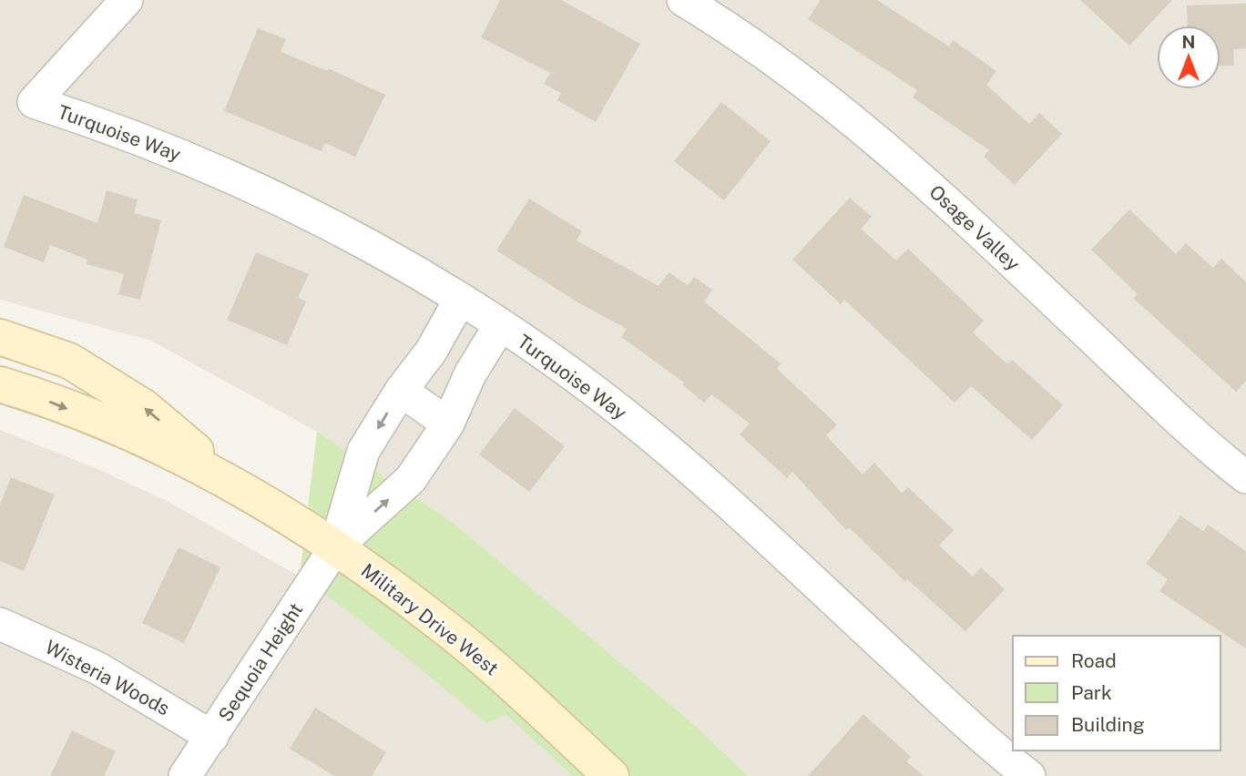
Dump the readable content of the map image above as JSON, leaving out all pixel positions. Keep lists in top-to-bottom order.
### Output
{
  "streets": {
    "main road": ["Military Drive West"],
    "street": [
      "Turquoise Way",
      "Osage Valley",
      "Sequoia Height",
      "Wisteria Woods"
    ]
  },
  "crossings": [
    ["Turquoise Way", "Sequoia Height"],
    ["Military Drive West", "Sequoia Height"],
    ["Sequoia Height", "Wisteria Woods"]
  ],
  "legend": ["Road", "Park", "Building"],
  "north": "top"
}
